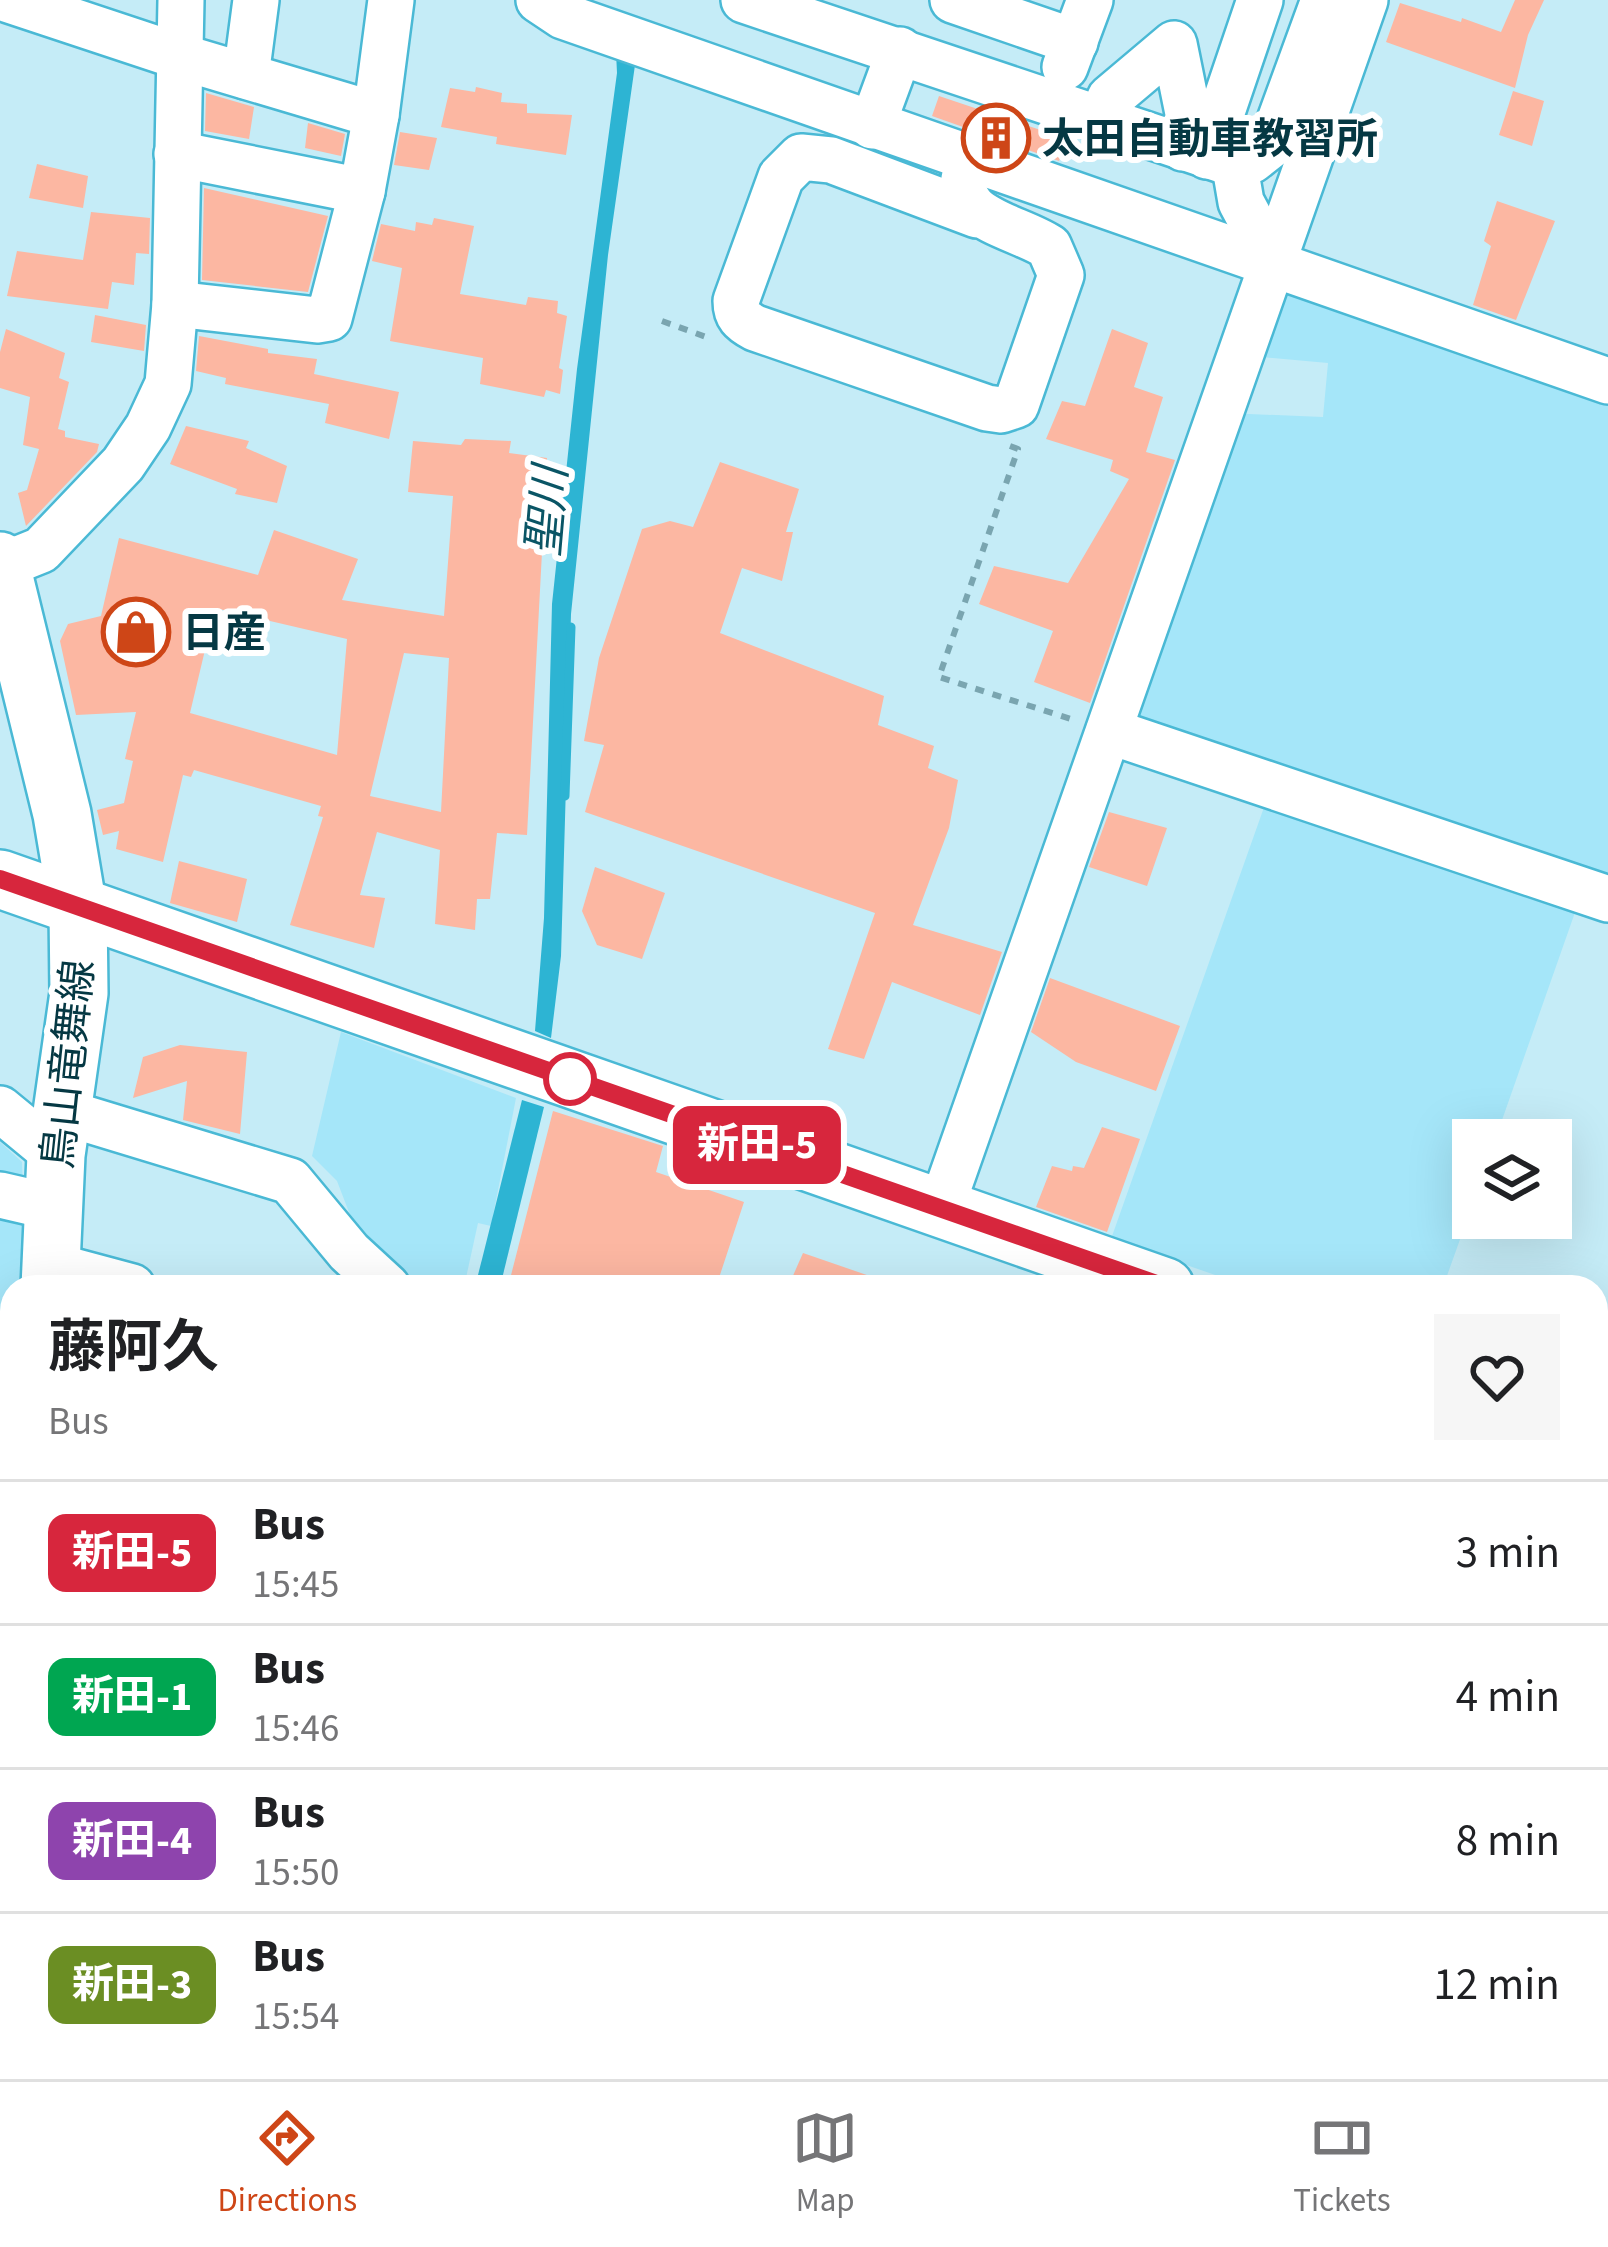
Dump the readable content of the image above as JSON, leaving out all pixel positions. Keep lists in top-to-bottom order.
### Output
{
  "streets": {
    "main road": ["鳥山竜舞線"]
  },
  "water": ["聖川"],
  "places": {
    "building": ["太田自動車教習所"],
    "shop": ["日産"]
  },
  "lines": ["bus line 新田-5"],
  "page": {
    "on_map": "新田-5",
    "heading": ["藤阿久", "Bus"],
    "list": [
      {
        "mark": "新田-5",
        "name": "Bus",
        "note": "15:45",
        "value": "3 min"
      },
      {
        "mark": "新田-1",
        "name": "Bus",
        "note": "15:46",
        "value": "4 min"
      },
      {
        "mark": "新田-4",
        "name": "Bus",
        "note": "15:50",
        "value": "8 min"
      },
      {
        "mark": "新田-3",
        "name": "Bus",
        "note": "15:54",
        "value": "12 min"
      }
    ],
    "tabs": ["Directions", "Map", "Tickets"]
  }
}
